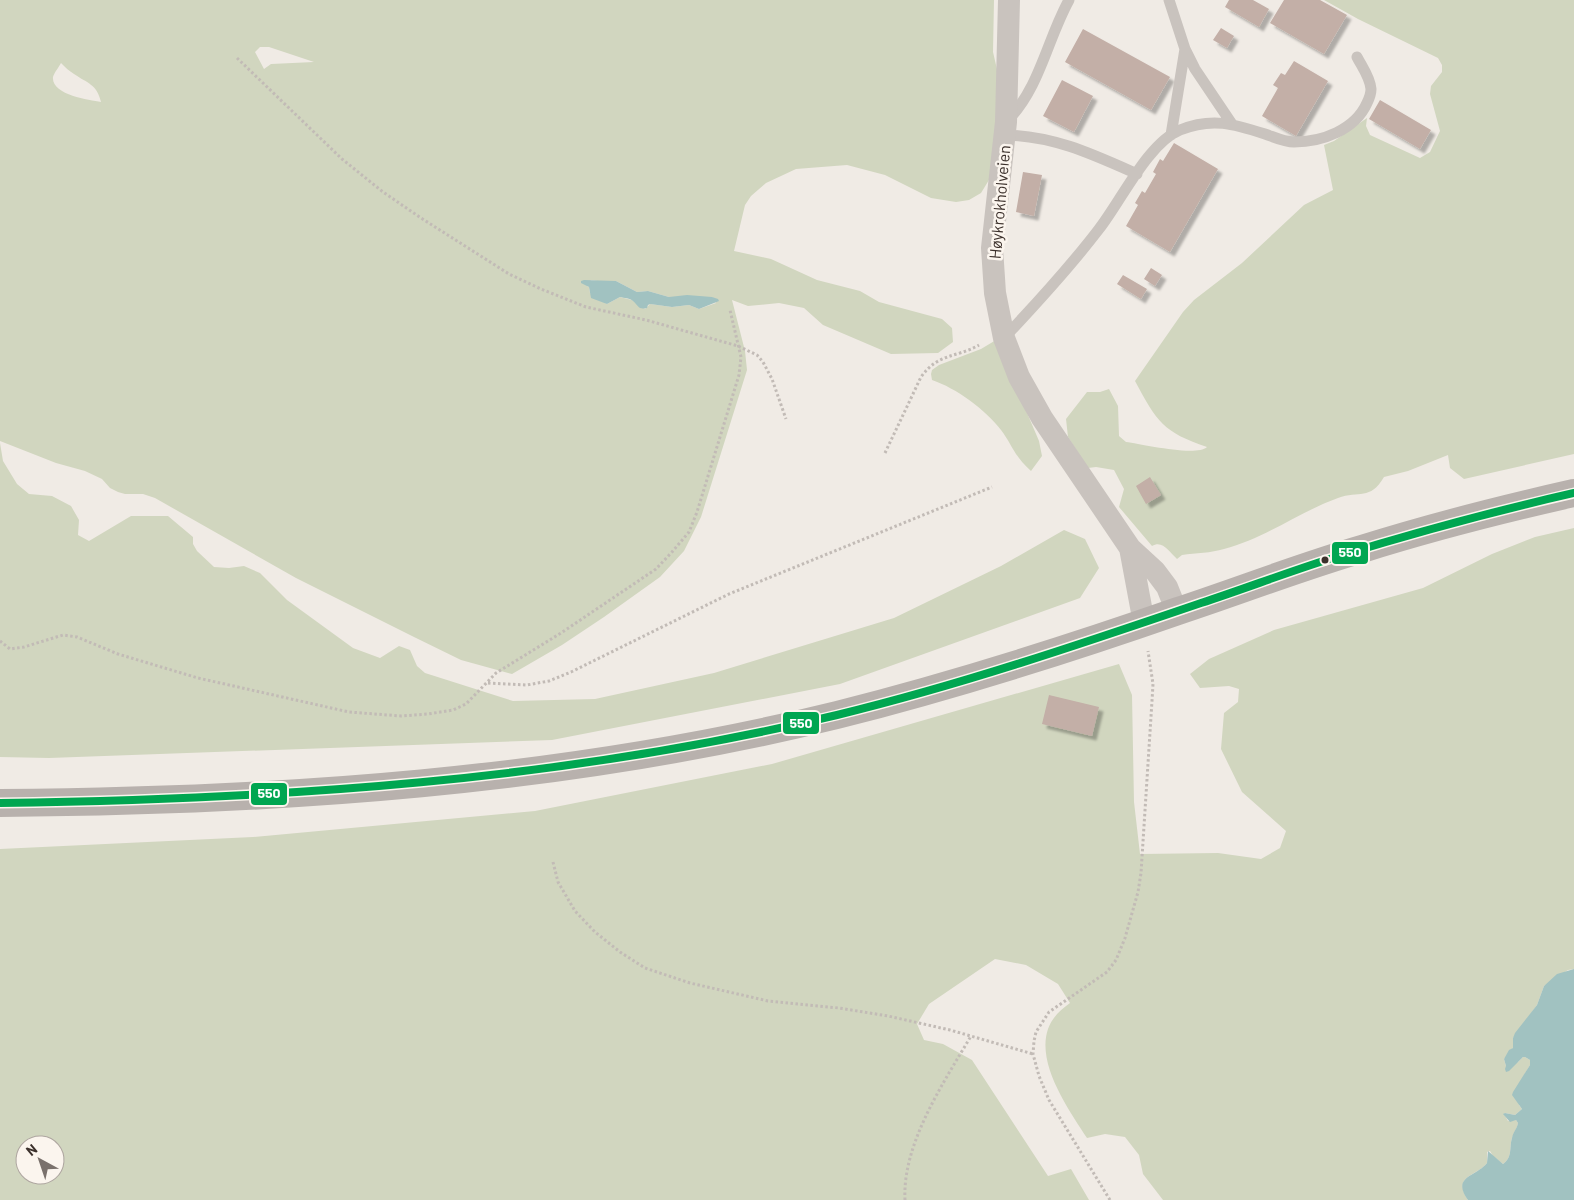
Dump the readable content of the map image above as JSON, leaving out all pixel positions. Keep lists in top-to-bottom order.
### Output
{
  "streets": {
    "street": ["Høykrokholveien"]
  },
  "lines": ["transit line 550"],
  "north": "top left"
}
